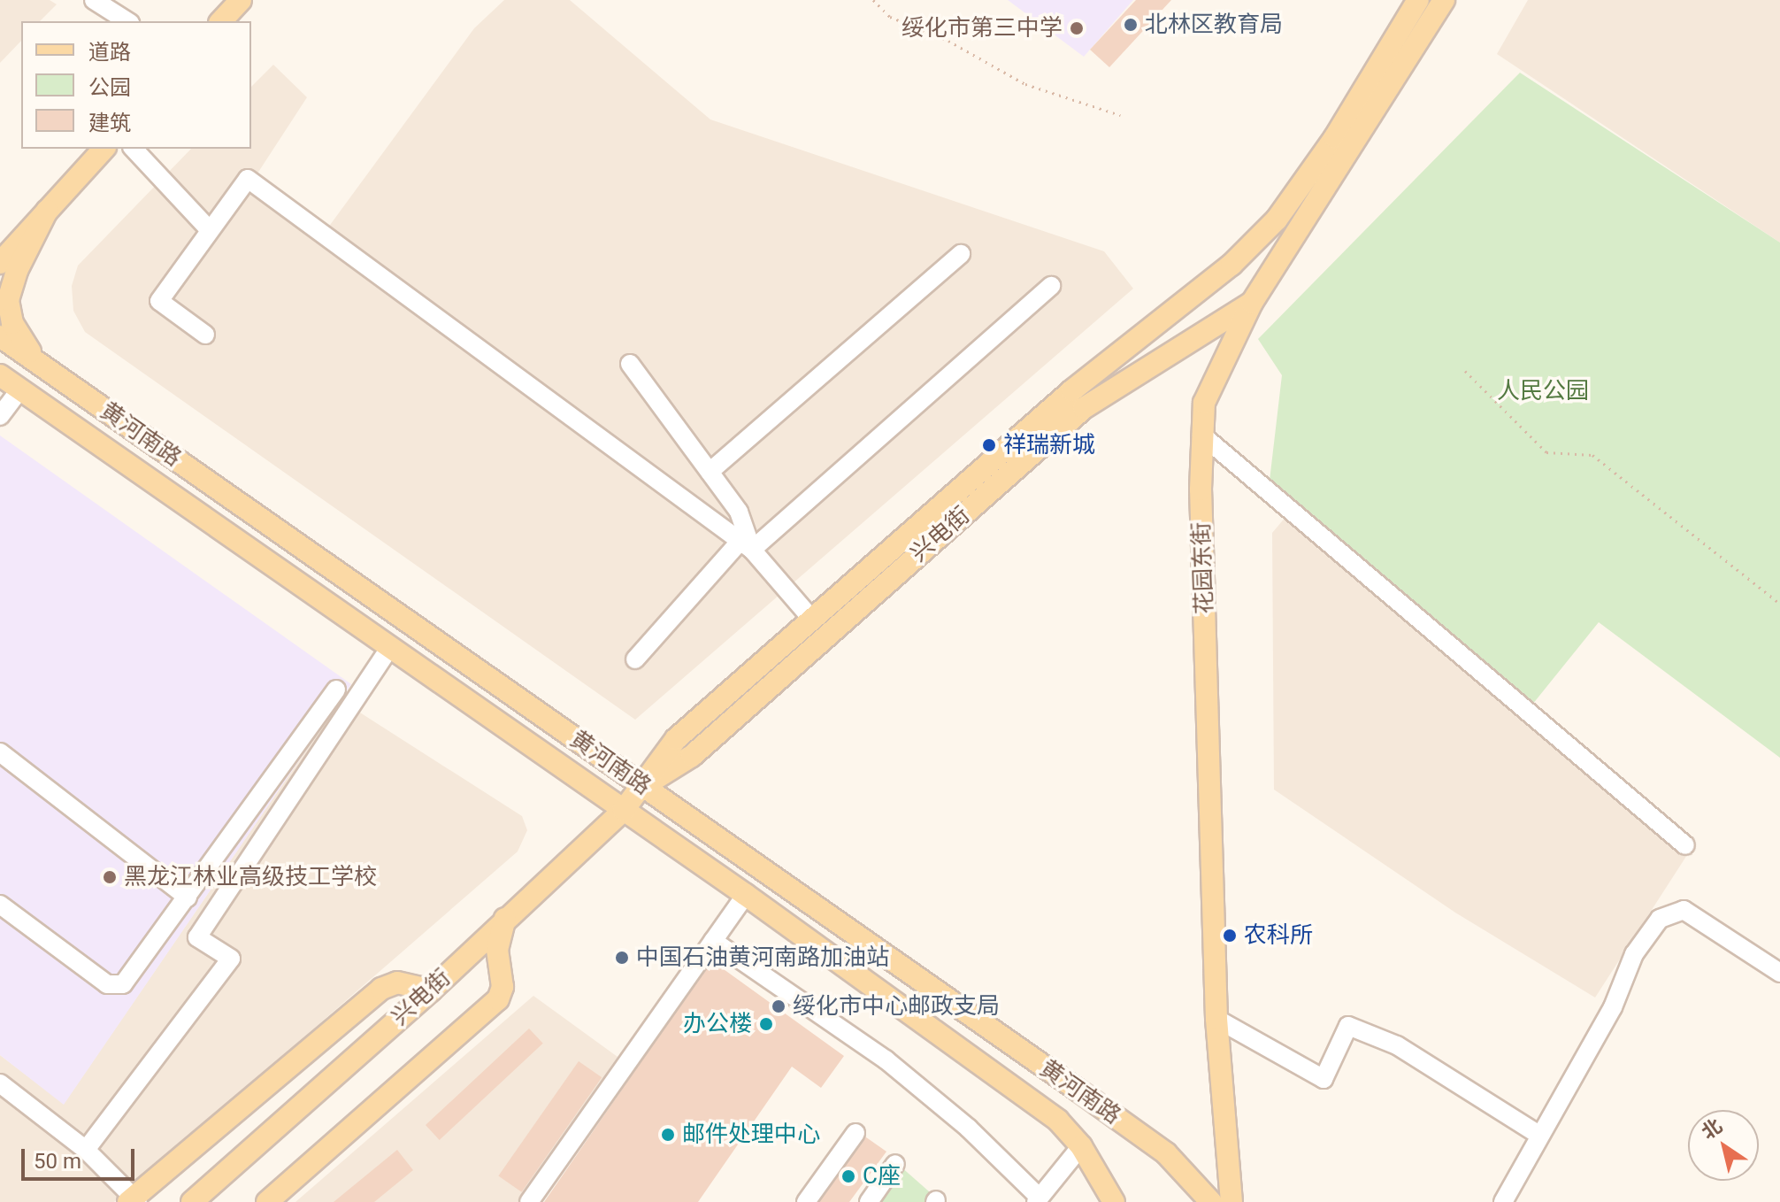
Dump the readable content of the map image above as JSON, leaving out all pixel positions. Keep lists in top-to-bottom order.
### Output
{
  "streets": {
    "main road": ["黄河南路", "兴电街", "花园东街"]
  },
  "crossings": [
    ["黄河南路", "兴电街"],
    ["兴电街", "花园东街"]
  ],
  "parks": ["人民公园"],
  "places": [
    "北林区教育局",
    "绥化市第三中学",
    "祥瑞新城",
    "黑龙江林业高级技工学校",
    "农科所",
    "中国石油黄河南路加油站",
    "绥化市中心邮政支局",
    "办公楼",
    "邮件处理中心",
    "C座"
  ],
  "legend": ["道路", "公园", "建筑"],
  "scale_bar": "50 m",
  "north": "top left"
}
